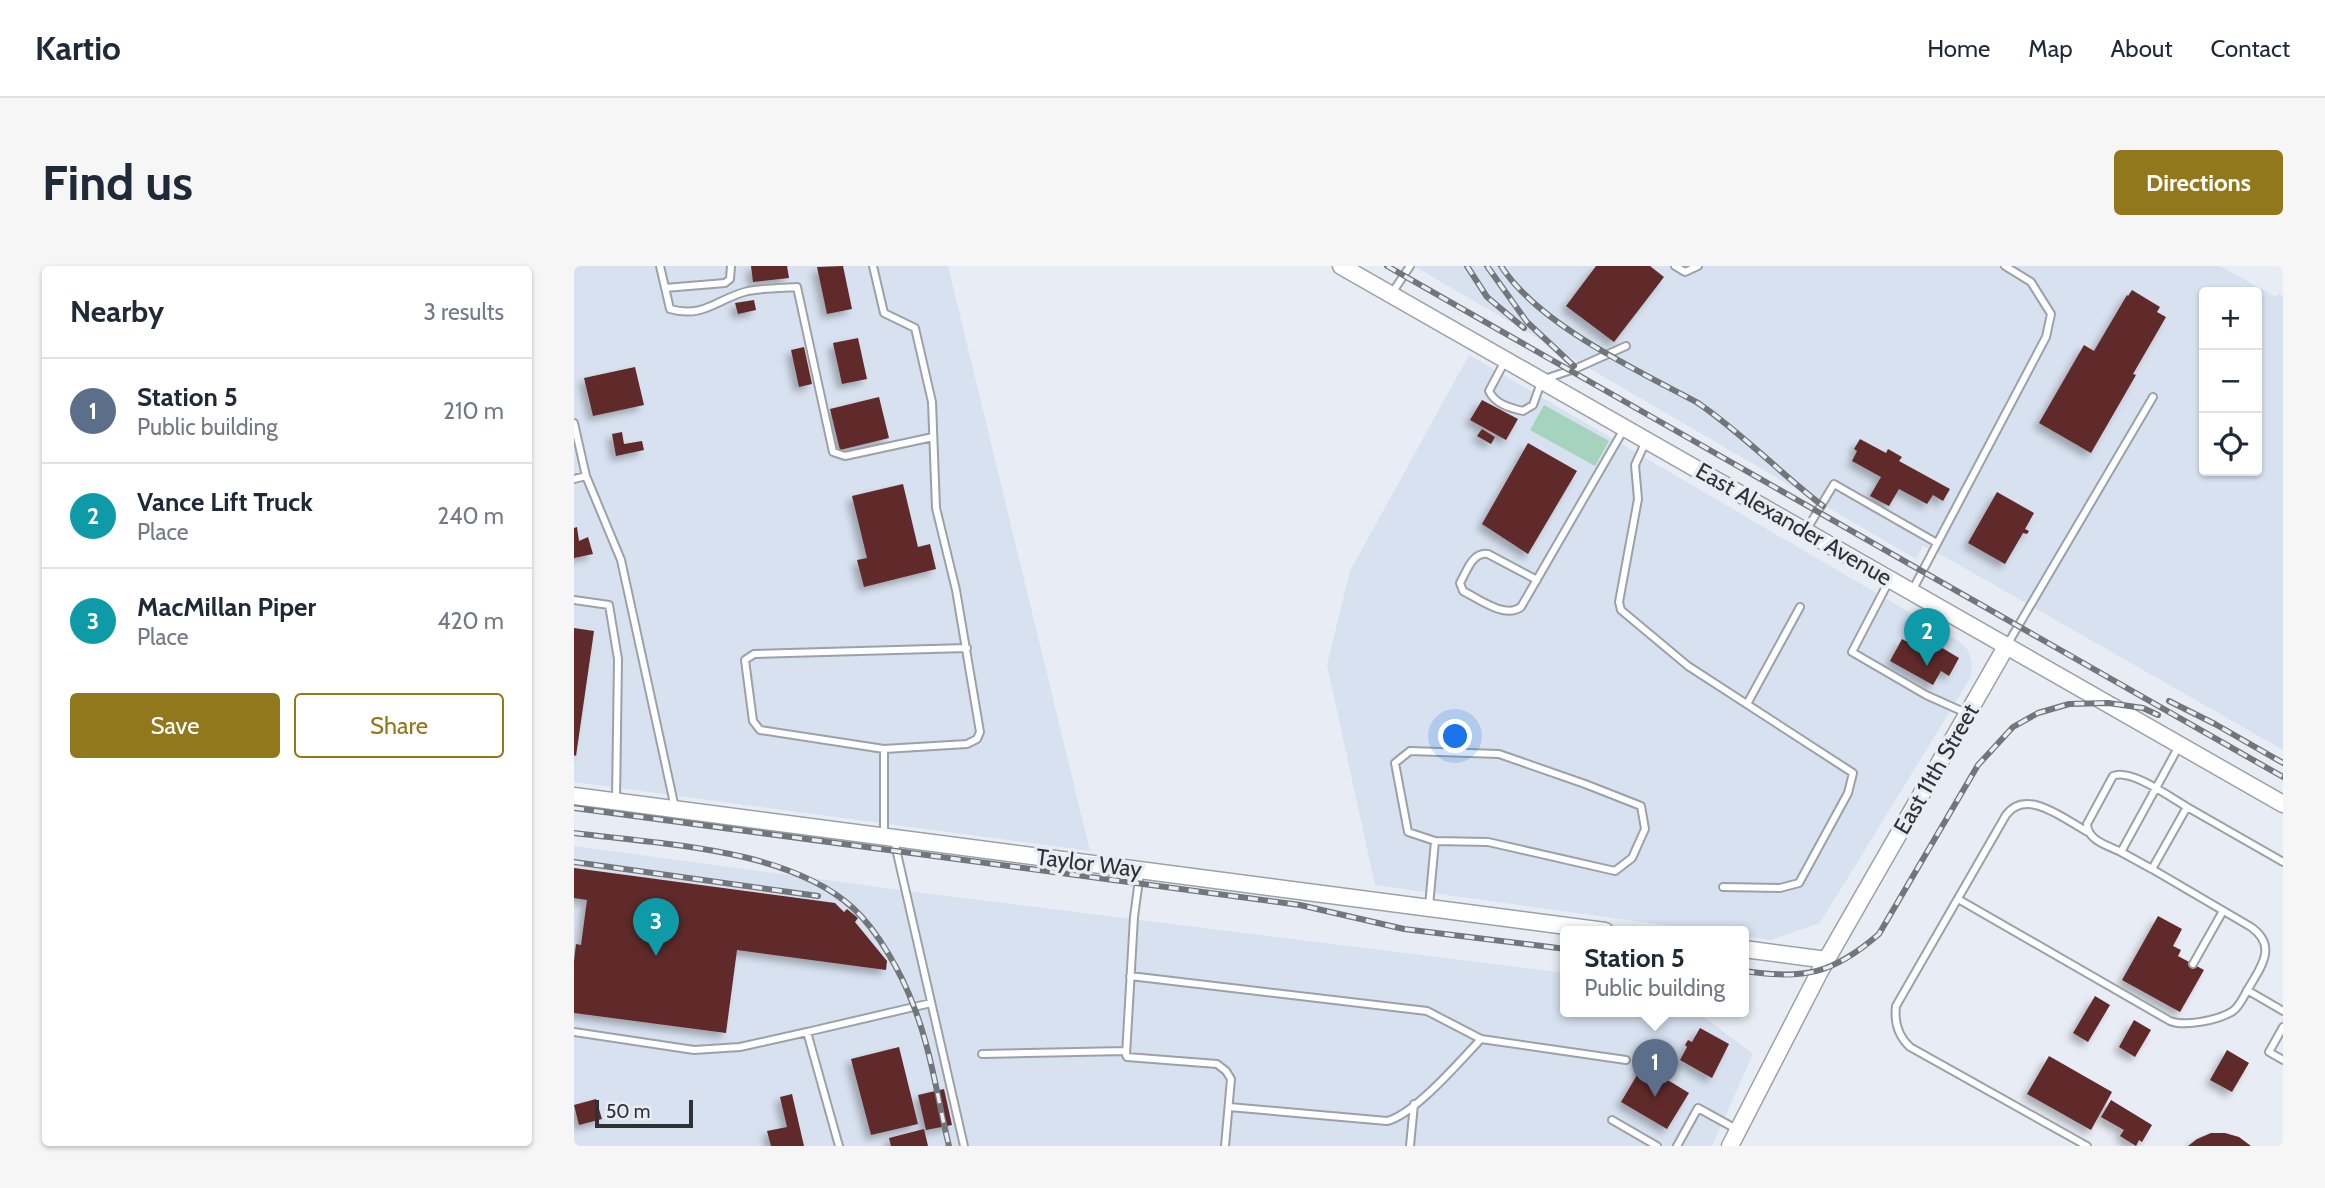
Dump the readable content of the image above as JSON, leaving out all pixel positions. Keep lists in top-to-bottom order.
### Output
{
  "streets": {
    "street": ["East Alexander Avenue", "East 11th Street", "Taylor Way"]
  },
  "crossings": [
    ["East Alexander Avenue", "East 11th Street"]
  ],
  "scale_bar": "50 m",
  "page": {
    "header": "Kartio",
    "nav": [
      "Home",
      "Map",
      "About",
      "Contact"
    ],
    "buttons": [
      "Directions",
      ["Save", "Share"]
    ],
    "title": "Find us",
    "heading": ["Nearby", "3 results"],
    "map_buttons": ["+", "−"],
    "list": [
      {
        "mark": "1",
        "name": "Station 5",
        "note": "Public building",
        "value": "210 m"
      },
      {
        "mark": "2",
        "name": "Vance Lift Truck",
        "note": "Place",
        "value": "240 m"
      },
      {
        "mark": "3",
        "name": "MacMillan Piper",
        "note": "Place",
        "value": "420 m"
      }
    ],
    "pins": ["2", "3", "1"],
    "popup": ["Station 5", "Public building"],
    "scale": "50 m"
  }
}
